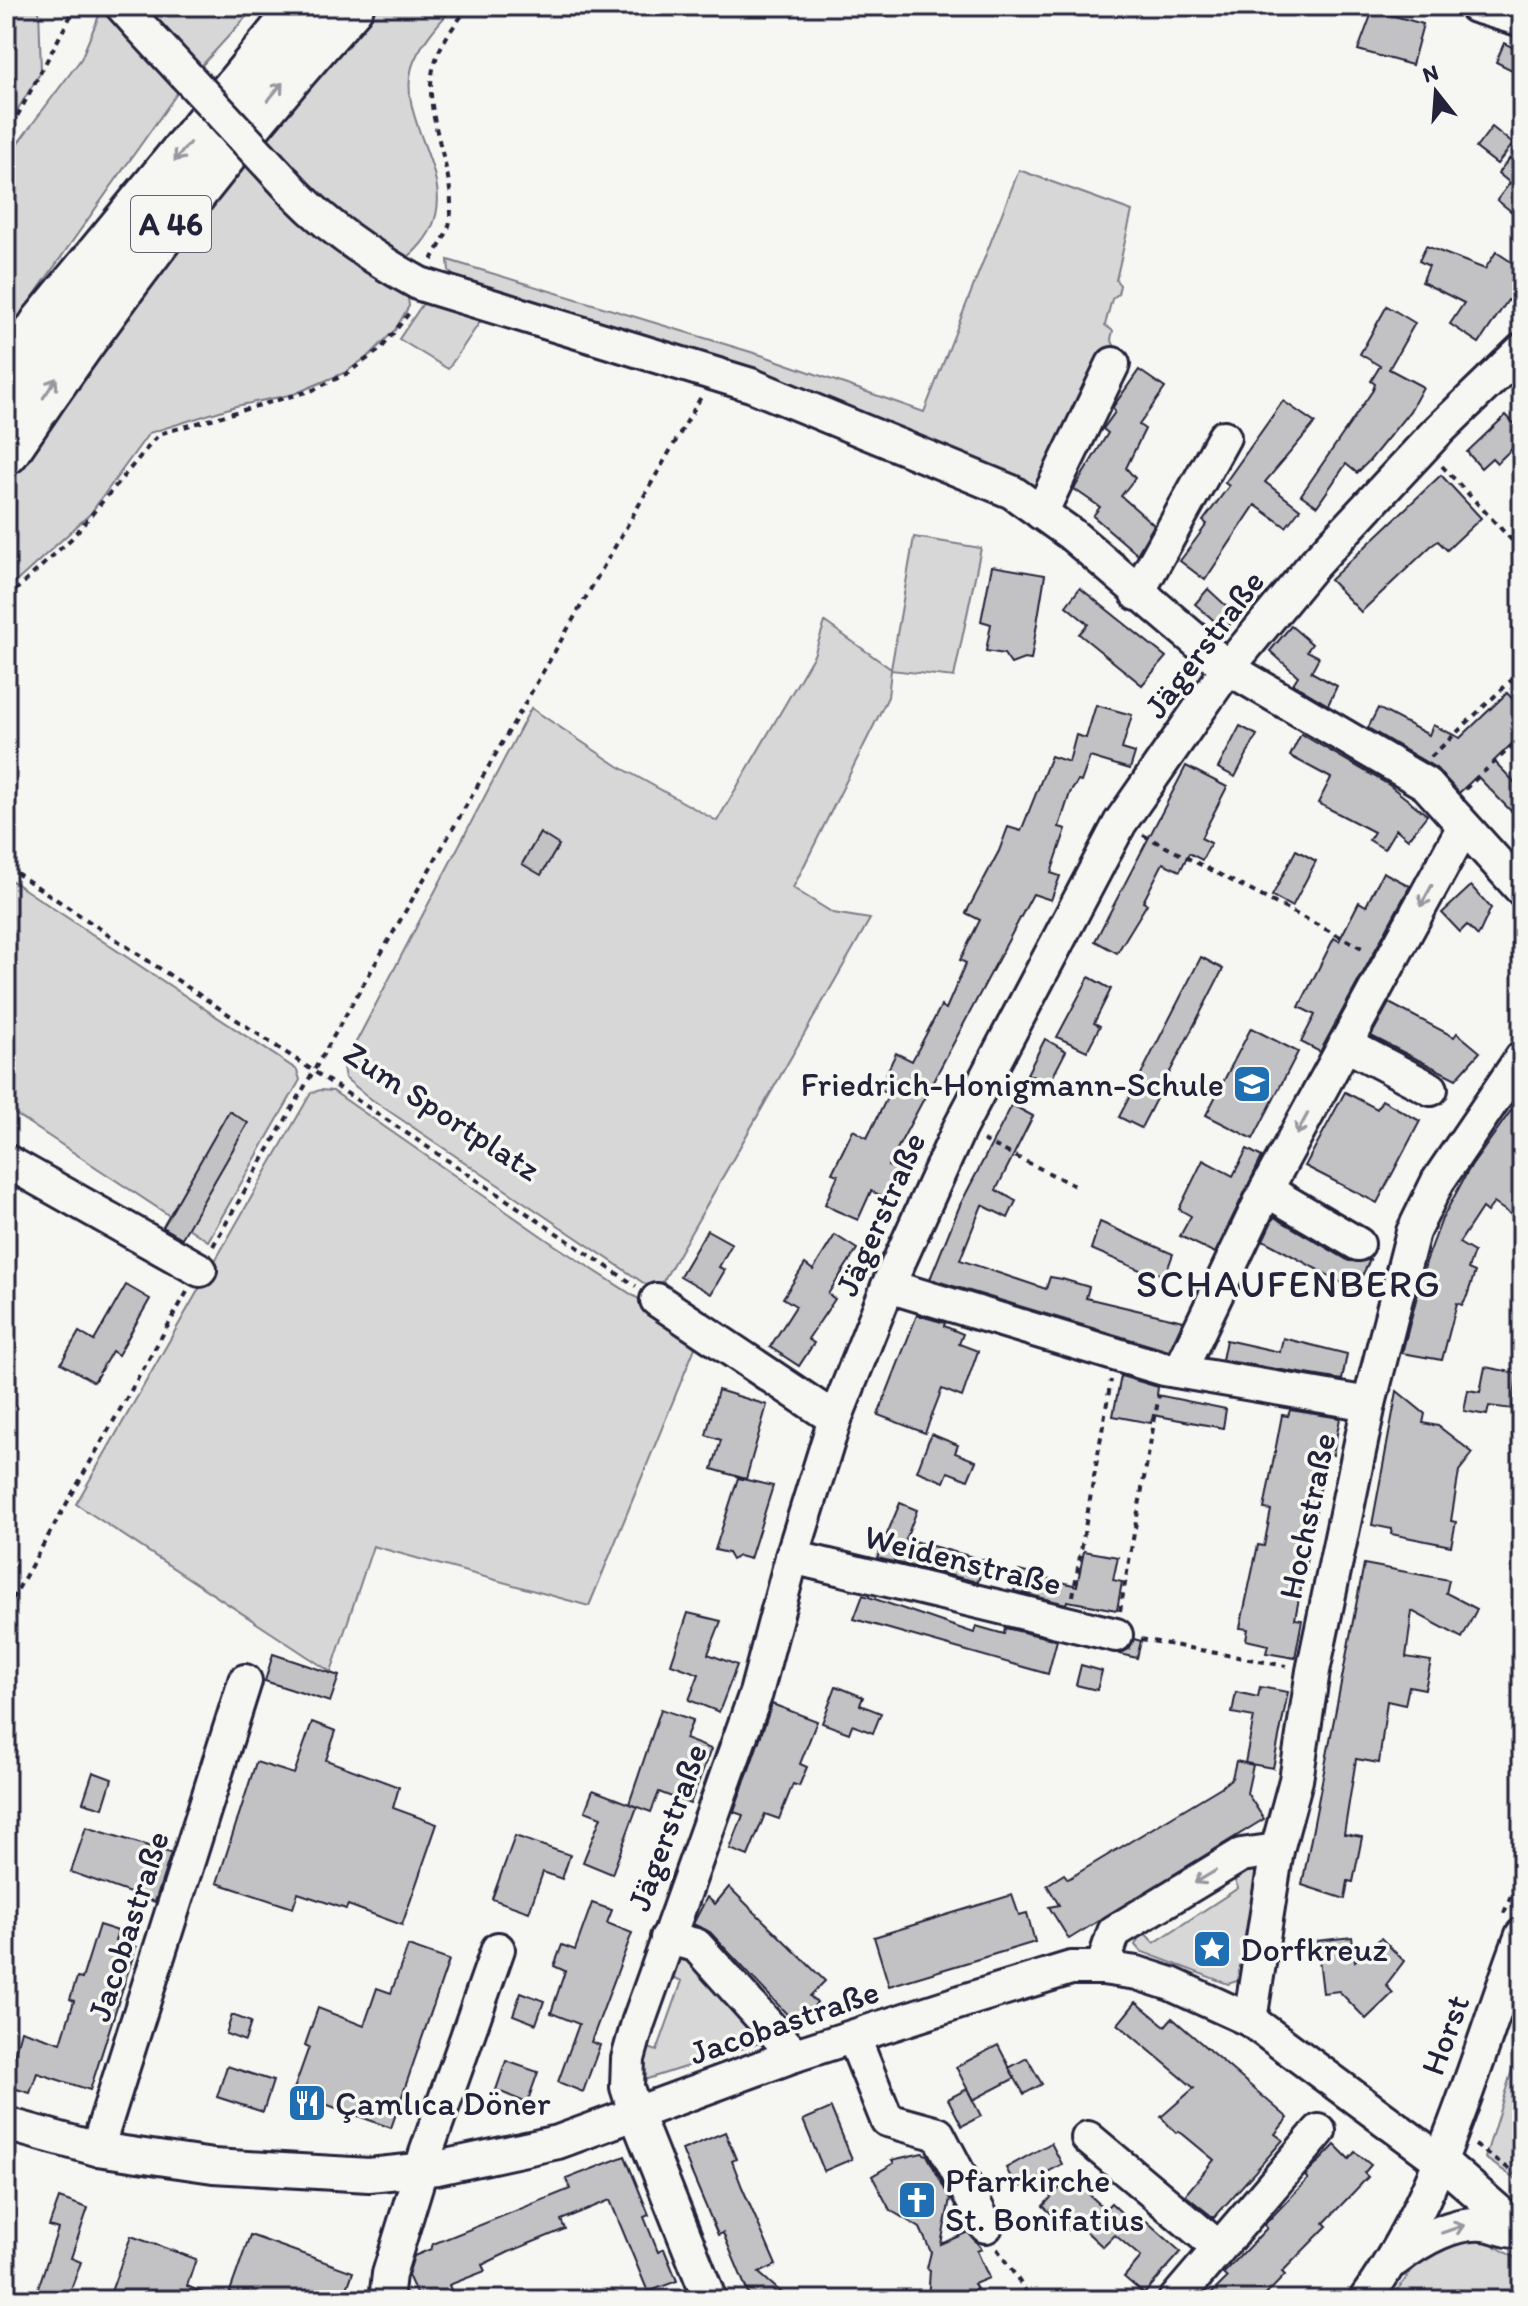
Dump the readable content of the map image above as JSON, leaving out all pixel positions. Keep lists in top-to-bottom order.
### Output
{
  "streets": {
    "highway": ["A 46"],
    "street": [
      "Jägerstraße",
      "Hochstraße",
      "Weidenstraße",
      "Jacobastraße",
      "Horst"
    ],
    "path": ["Zum Sportplatz"]
  },
  "crossings": [
    ["Jägerstraße", "Weidenstraße"],
    ["Jägerstraße", "Jacobastraße"],
    ["Hochstraße", "Jacobastraße"],
    ["Jacobastraße", "Horst"]
  ],
  "districts": ["SCHAUFENBERG"],
  "places": {
    "school or university": ["Friedrich-Honigmann-Schule"],
    "place": ["Dorfkreuz"],
    "restaurant": ["Çamlıca Döner"],
    "church": ["Pfarrkirche St. Bonifatius"]
  },
  "north": "top"
}
